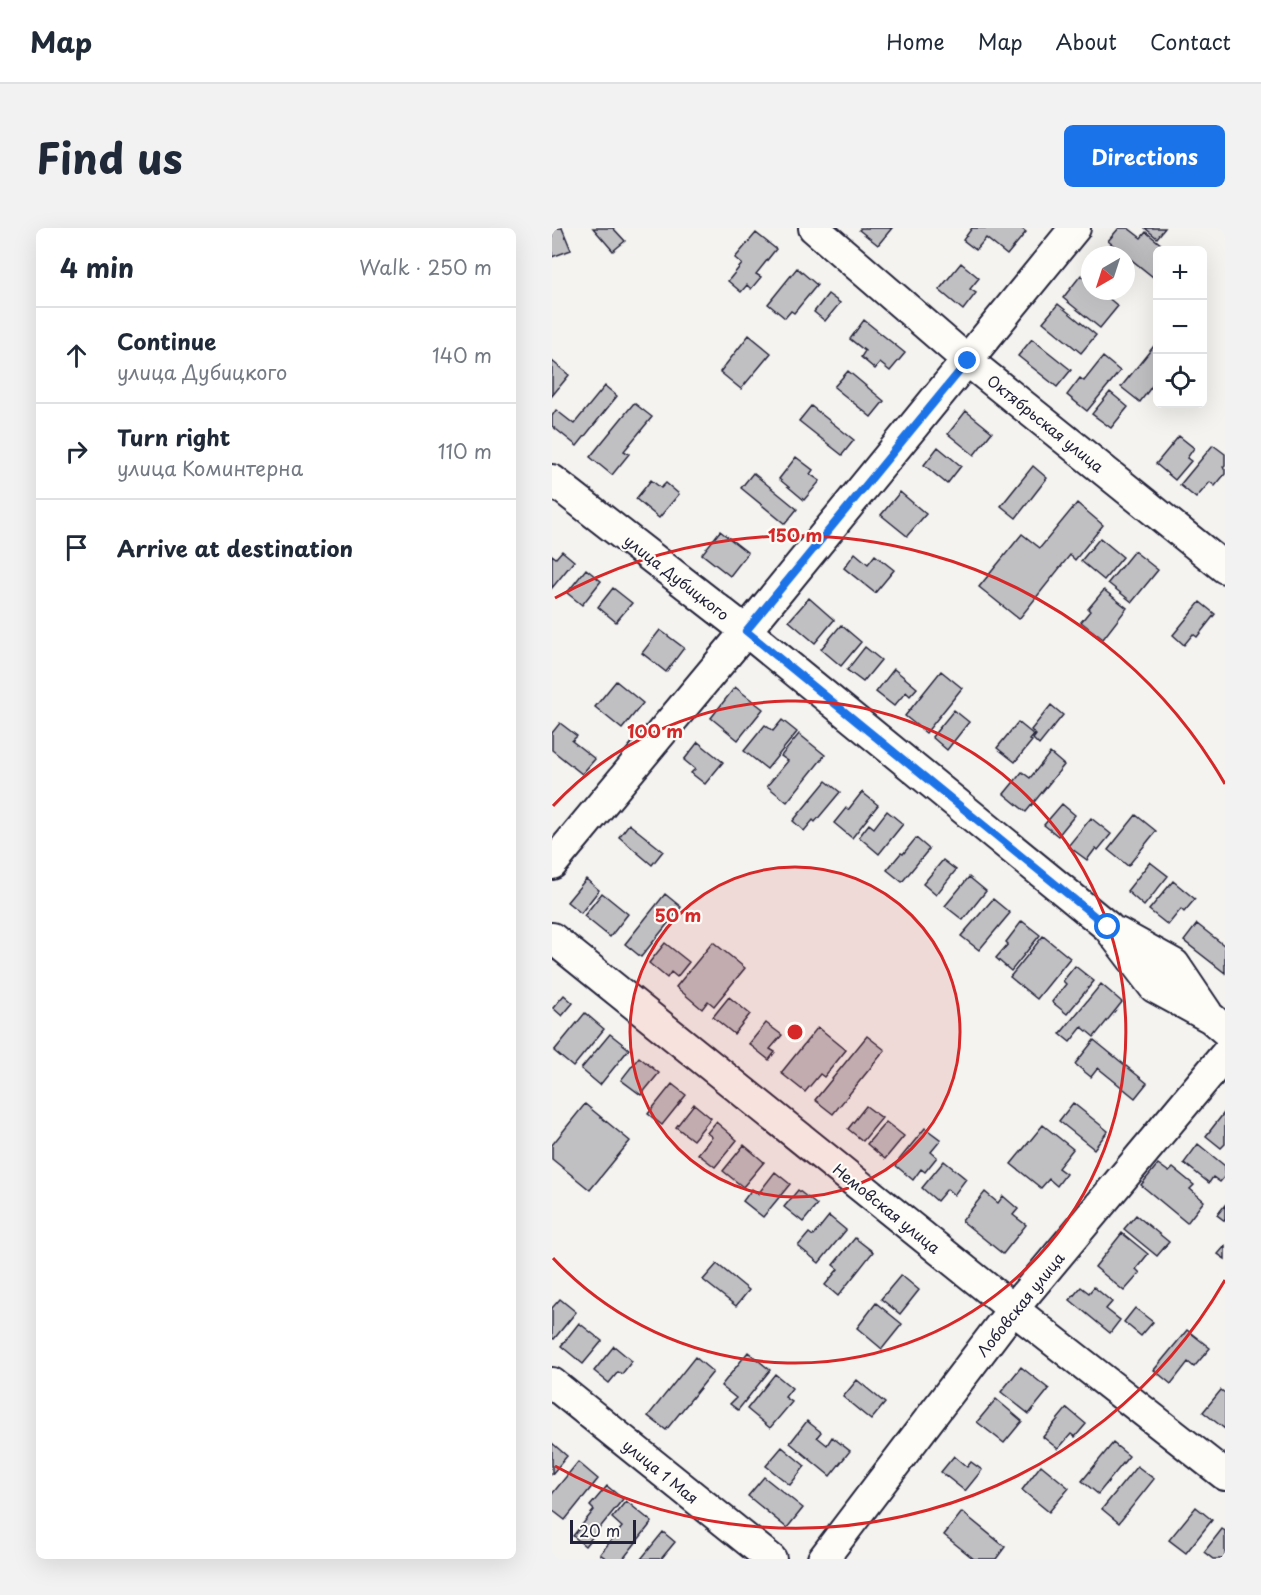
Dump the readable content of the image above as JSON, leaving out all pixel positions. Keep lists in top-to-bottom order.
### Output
{
  "streets": {
    "street": [
      "Октябрьская улица",
      "улица Дубицкого",
      "Немовская улица",
      "Лобовская улица",
      "улица 1 Мая"
    ]
  },
  "crossings": [
    ["Немовская улица", "Лобовская улица"]
  ],
  "scale_bar": "20 m",
  "north": "bottom left",
  "page": {
    "header": "Map",
    "nav": [
      "Home",
      "Map",
      "About",
      "Contact"
    ],
    "title": "Find us",
    "buttons": "Directions",
    "heading": ["4 min", "Walk · 250 m"],
    "map_buttons": ["+", "−"],
    "list": [
      ["Continue", "улица Дубицкого", "140 m"],
      ["Turn right", "улица Коминтерна", "110 m"],
      "Arrive at destination"
    ],
    "scale": "20 m"
  },
  "rings": ["150 m", "100 m", "50 m"]
}
